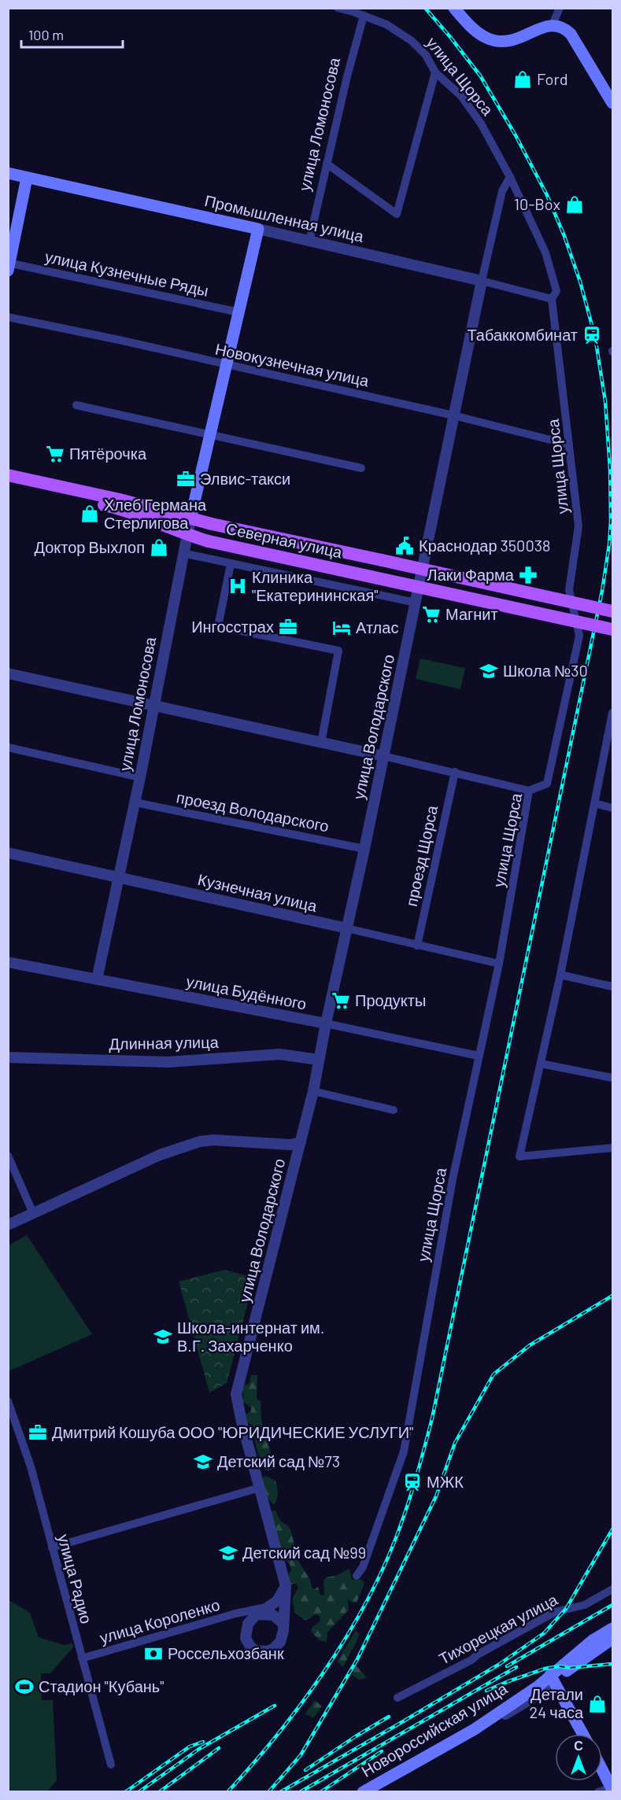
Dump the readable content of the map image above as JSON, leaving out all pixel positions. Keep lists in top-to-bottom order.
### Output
{
  "streets": {
    "main road": [
      "улица Ломоносова",
      "Промышленная улица",
      "Северная улица",
      "Новороссийская улица"
    ],
    "street": [
      "улица Щорса",
      "улица Кузнечные Ряды",
      "Новокузнечная улица",
      "улица Володарского",
      "проезд Володарского",
      "проезд Щорса",
      "Кузнечная улица",
      "улица Будённого",
      "Длинная улица",
      "улица Радио",
      "улица Короленко",
      "Тихорецкая улица"
    ]
  },
  "crossings": [
    ["улица Щорса", "улица Ломоносова"],
    ["улица Щорса", "Промышленная улица"],
    ["улица Щорса", "Новокузнечная улица"],
    ["улица Щорса", "улица Володарского"],
    ["улица Щорса", "Кузнечная улица"],
    ["улица Щорса", "улица Будённого"],
    ["улица Ломоносова", "Промышленная улица"],
    ["улица Ломоносова", "улица Кузнечные Ряды"],
    ["улица Ломоносова", "Новокузнечная улица"],
    ["улица Ломоносова", "Северная улица"],
    ["улица Ломоносова", "проезд Володарского"],
    ["улица Ломоносова", "Кузнечная улица"],
    ["улица Ломоносова", "улица Будённого"],
    ["Промышленная улица", "улица Володарского"],
    ["Новокузнечная улица", "улица Володарского"],
    ["улица Володарского", "проезд Володарского"],
    ["улица Володарского", "Кузнечная улица"],
    ["улица Володарского", "улица Будённого"],
    ["улица Володарского", "Длинная улица"],
    ["проезд Щорса", "Кузнечная улица"],
    ["улица Радио", "улица Короленко"]
  ],
  "places": {
    "shop": [
      "Ford",
      "10-Box",
      "Хлеб Германа Стерлигова",
      "Доктор Выхлоп",
      "Детали 24 часа"
    ],
    "station": ["Табаккомбинат", "МЖК"],
    "supermarket": ["Пятёрочка", "Магнит", "Продукты"],
    "office": ["Элвис-такси", "Ингосстрах", "Дмитрий Кошуба ООО \"ЮРИДИЧЕСКИЕ УСЛУГИ\""],
    "public building": ["Краснодар 350038"],
    "pharmacy": ["Лаки Фарма"],
    "hospital": ["Клиника \"Екатерининская\""],
    "hotel": ["Атлас"],
    "school or university": [
      "Школа №30",
      "Школа-интернат им. В.Г. Захарченко",
      "Детский сад №73",
      "Детский сад №99"
    ],
    "bank": ["Россельхозбанк"],
    "sports": ["Стадион \"Кубань\""]
  },
  "scale_bar": "100 m",
  "north": "top"
}
